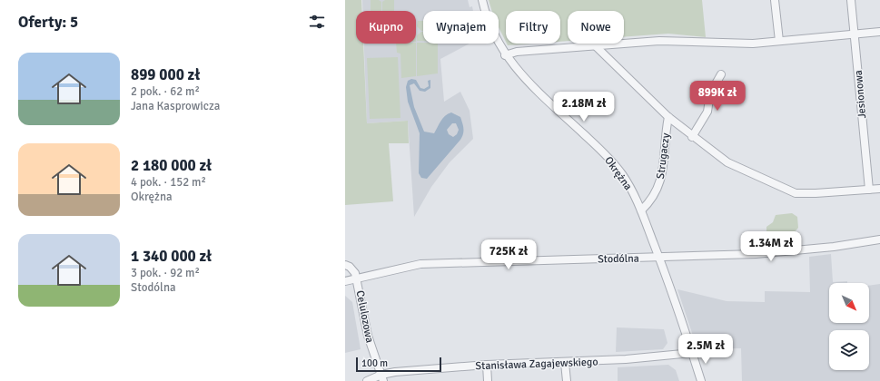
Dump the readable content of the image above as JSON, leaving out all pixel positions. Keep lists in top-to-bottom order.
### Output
{
  "streets": {
    "street": [
      "Jesionowa",
      "Strugaczy",
      "Okrężna",
      "Stodólna",
      "Celulozowa",
      "Stanisława Zagajewskiego"
    ]
  },
  "crossings": [
    ["Strugaczy", "Okrężna"],
    ["Okrężna", "Stodólna"],
    ["Okrężna", "Stanisława Zagajewskiego"],
    ["Stodólna", "Celulozowa"],
    ["Celulozowa", "Stanisława Zagajewskiego"]
  ],
  "scale_bar": "100 m",
  "north": "bottom right",
  "page": {
    "heading": "Oferty: 5",
    "chip": [
      "Kupno",
      "Wynajem",
      "Filtry",
      "Nowe"
    ],
    "list": [
      {
        "name": "899 000 zł",
        "note": "2 pok. · 62 m² · Jana Kasprowicza"
      },
      {
        "name": "2 180 000 zł",
        "note": "4 pok. · 152 m² · Okrężna"
      },
      {
        "name": "1 340 000 zł",
        "note": "3 pok. · 92 m² · Stodólna"
      }
    ],
    "price": [
      "899K zł",
      "2.18M zł",
      "1.34M zł",
      "725K zł",
      "2.5M zł"
    ],
    "scale": "100 m"
  }
}
